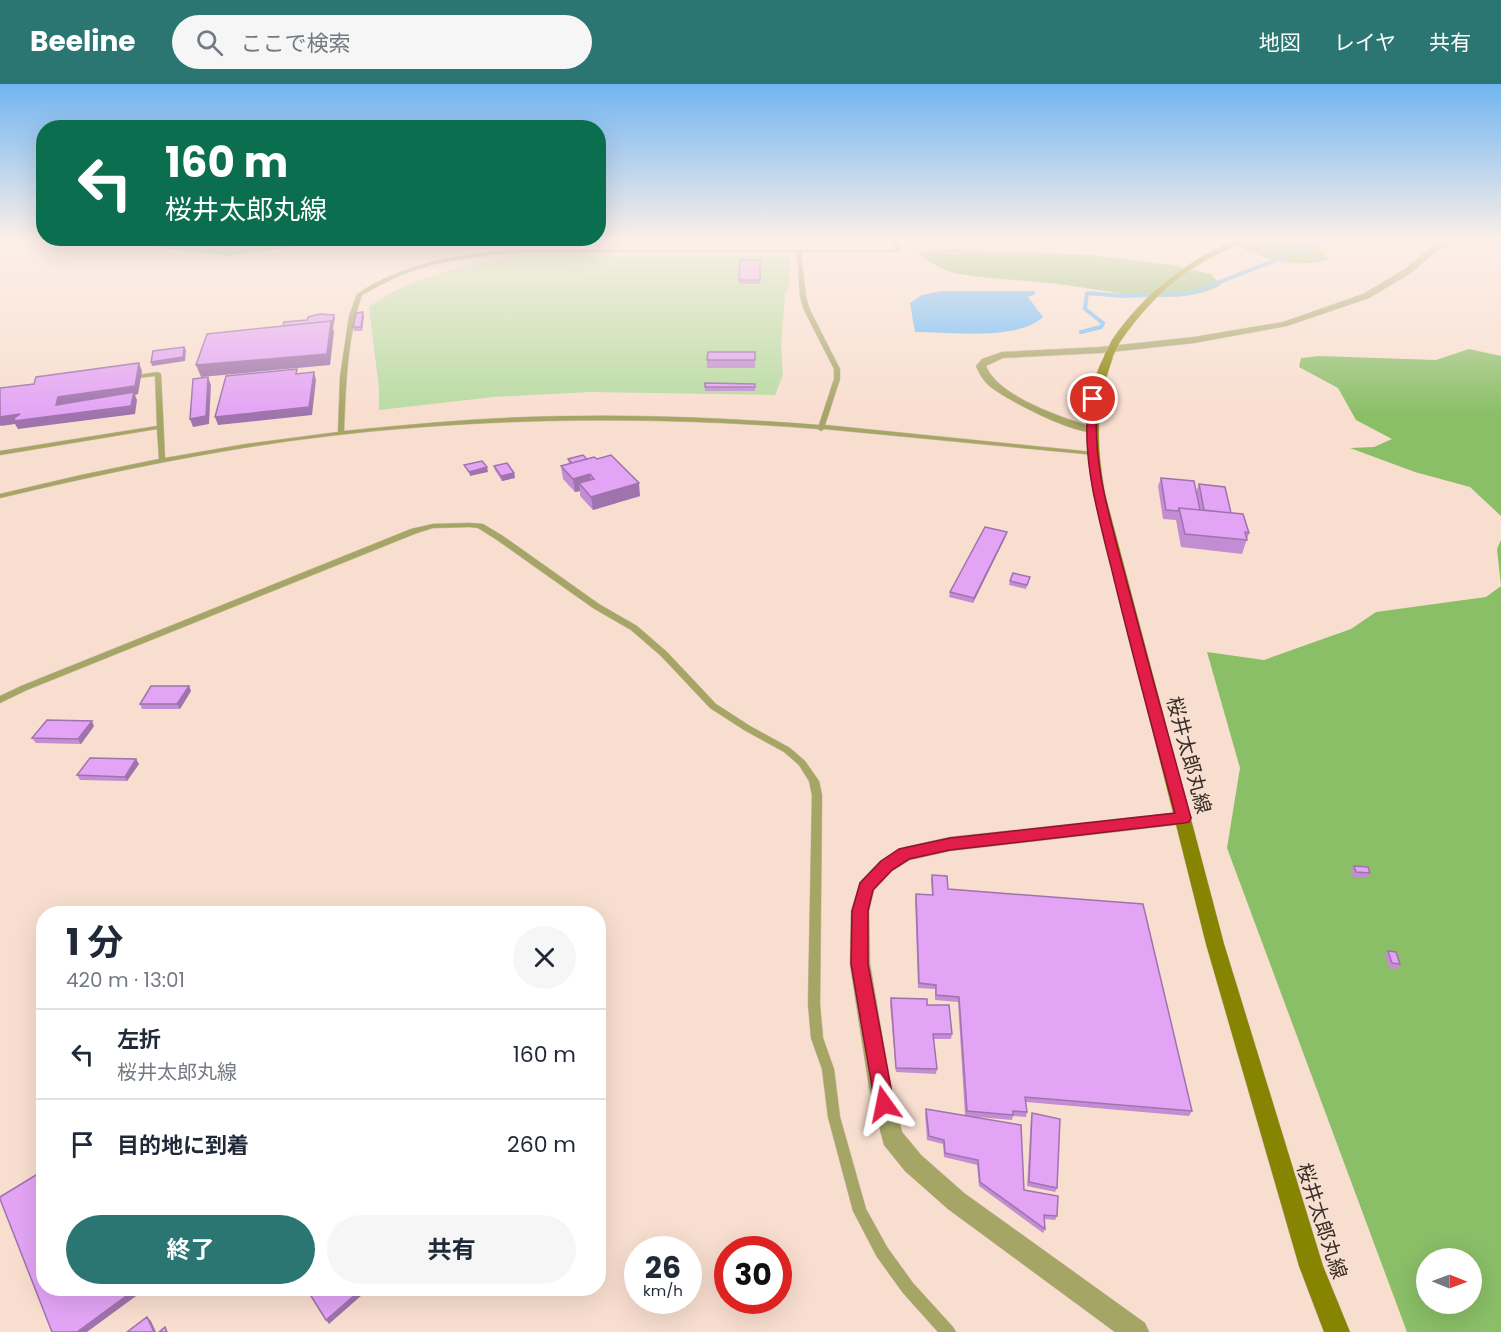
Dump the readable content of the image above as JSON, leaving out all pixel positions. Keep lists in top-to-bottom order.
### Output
{
  "streets": {
    "main road": ["桜井太郎丸線"]
  },
  "north": "right",
  "page": {
    "header": "Beeline",
    "search": "ここで検索",
    "nav": ["地図", "レイヤ", "共有"],
    "turn": ["160 m", "桜井太郎丸線"],
    "heading": ["1 分", "420 m · 13:01"],
    "list": [
      {
        "name": "左折",
        "note": "桜井太郎丸線",
        "value": "160 m"
      },
      {
        "name": "目的地に到着",
        "value": "260 m"
      }
    ],
    "buttons": ["終了", "共有"],
    "speed": "26 km/h",
    "limit": "30"
  }
}
